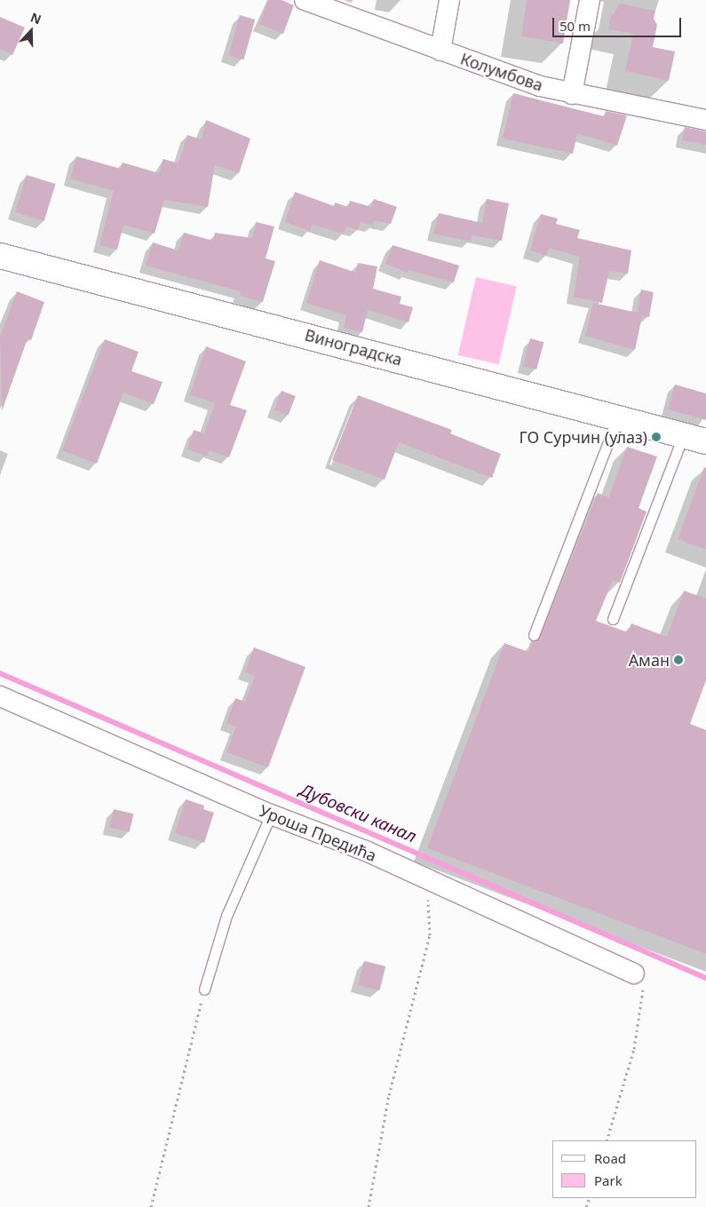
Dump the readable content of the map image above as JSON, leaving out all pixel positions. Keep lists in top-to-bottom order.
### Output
{
  "streets": {
    "street": ["Колумбова", "Виноградска", "Уроша Предића"]
  },
  "water": ["Дубовски канал"],
  "places": ["ГО Сурчин (улаз)", "Аман"],
  "legend": ["Road", "Park"],
  "scale_bar": "50 m",
  "north": "top"
}
